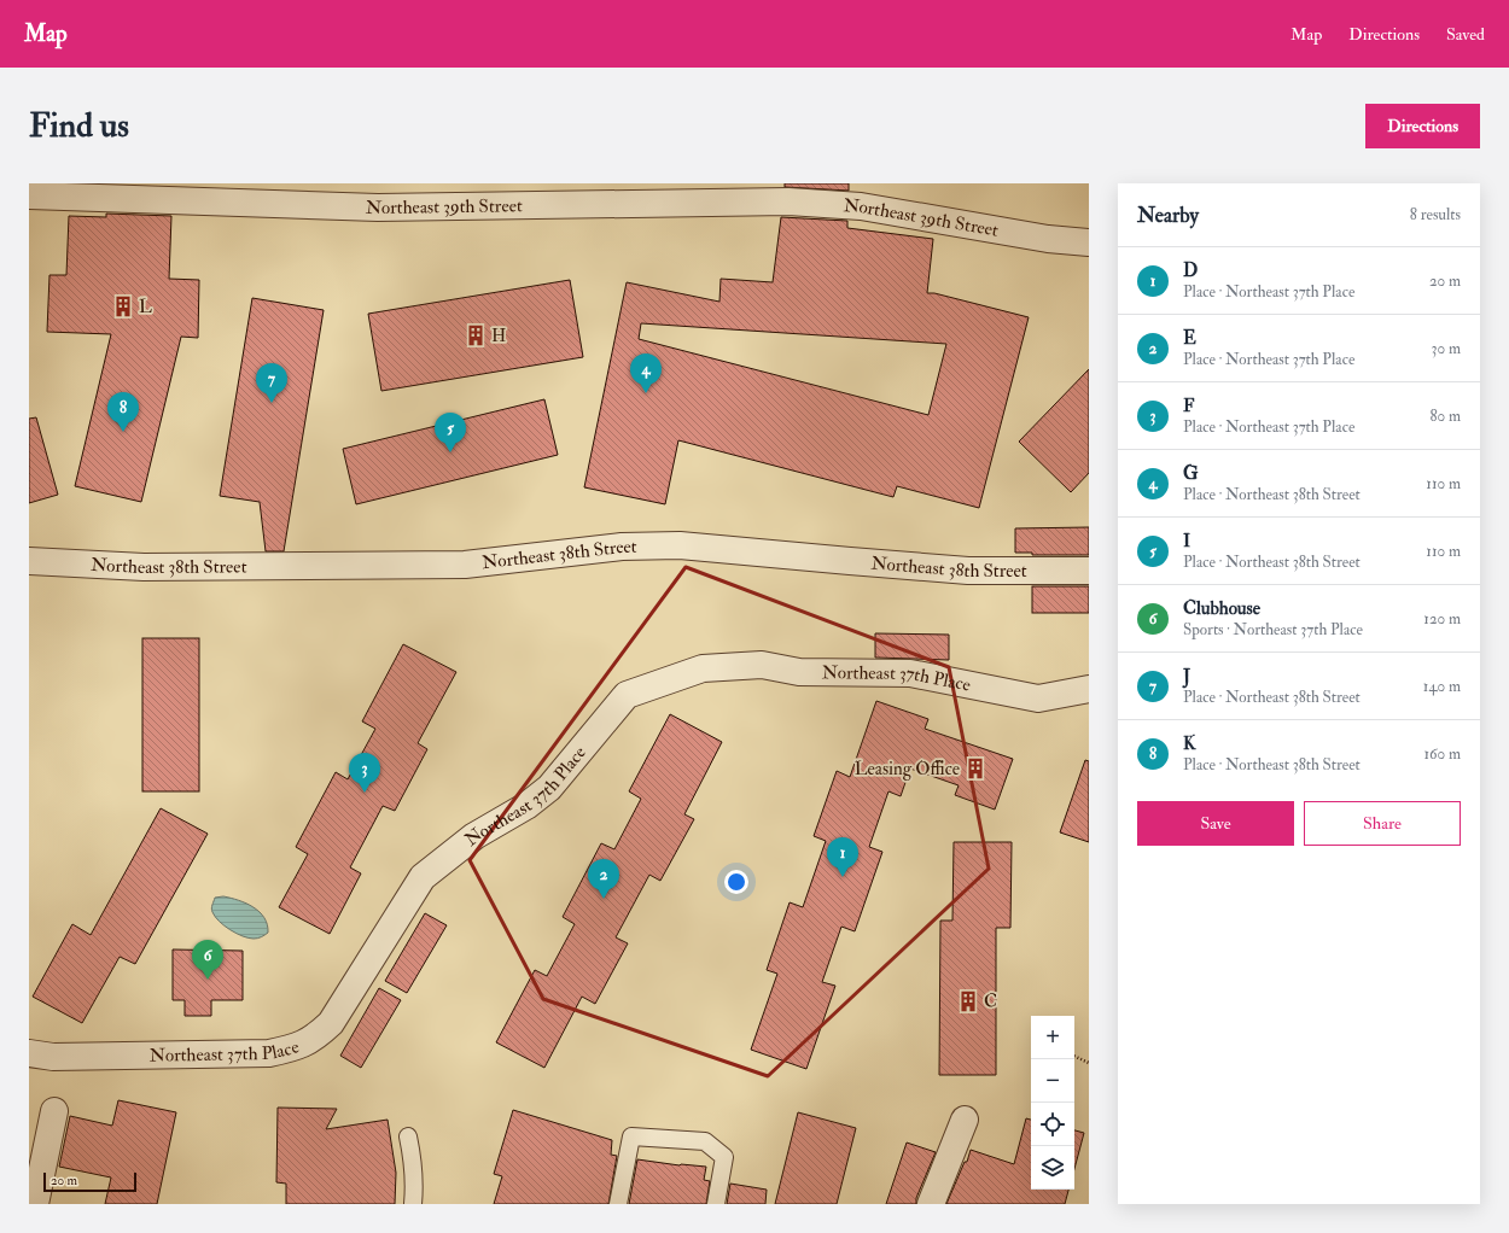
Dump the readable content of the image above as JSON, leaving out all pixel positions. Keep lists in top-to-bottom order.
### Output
{
  "streets": {
    "street": ["Northeast 39th Street", "Northeast 38th Street", "Northeast 37th Place"]
  },
  "places": {
    "building": [
      "L",
      "H",
      "Leasing Office",
      "C"
    ]
  },
  "scale_bar": "20 m",
  "page": {
    "header": "Map",
    "nav": ["Map", "Directions", "Saved"],
    "buttons": [
      "Directions",
      ["Save", "Share"]
    ],
    "title": "Find us",
    "heading": ["Nearby", "8 results"],
    "list": [
      {
        "mark": "1",
        "name": "D",
        "note": "Place · Northeast 37th Place",
        "value": "20 m"
      },
      {
        "mark": "2",
        "name": "E",
        "note": "Place · Northeast 37th Place",
        "value": "30 m"
      },
      {
        "mark": "3",
        "name": "F",
        "note": "Place · Northeast 37th Place",
        "value": "80 m"
      },
      {
        "mark": "4",
        "name": "G",
        "note": "Place · Northeast 38th Street",
        "value": "110 m"
      },
      {
        "mark": "5",
        "name": "I",
        "note": "Place · Northeast 38th Street",
        "value": "110 m"
      },
      {
        "mark": "6",
        "name": "Clubhouse",
        "note": "Sports · Northeast 37th Place",
        "value": "120 m"
      },
      {
        "mark": "7",
        "name": "J",
        "note": "Place · Northeast 38th Street",
        "value": "140 m"
      },
      {
        "mark": "8",
        "name": "K",
        "note": "Place · Northeast 38th Street",
        "value": "160 m"
      }
    ],
    "pins": [
      "4",
      "7",
      "8",
      "5",
      "3",
      "1",
      "2",
      "6"
    ],
    "map_buttons": ["+", "−"],
    "scale": "20 m"
  }
}
